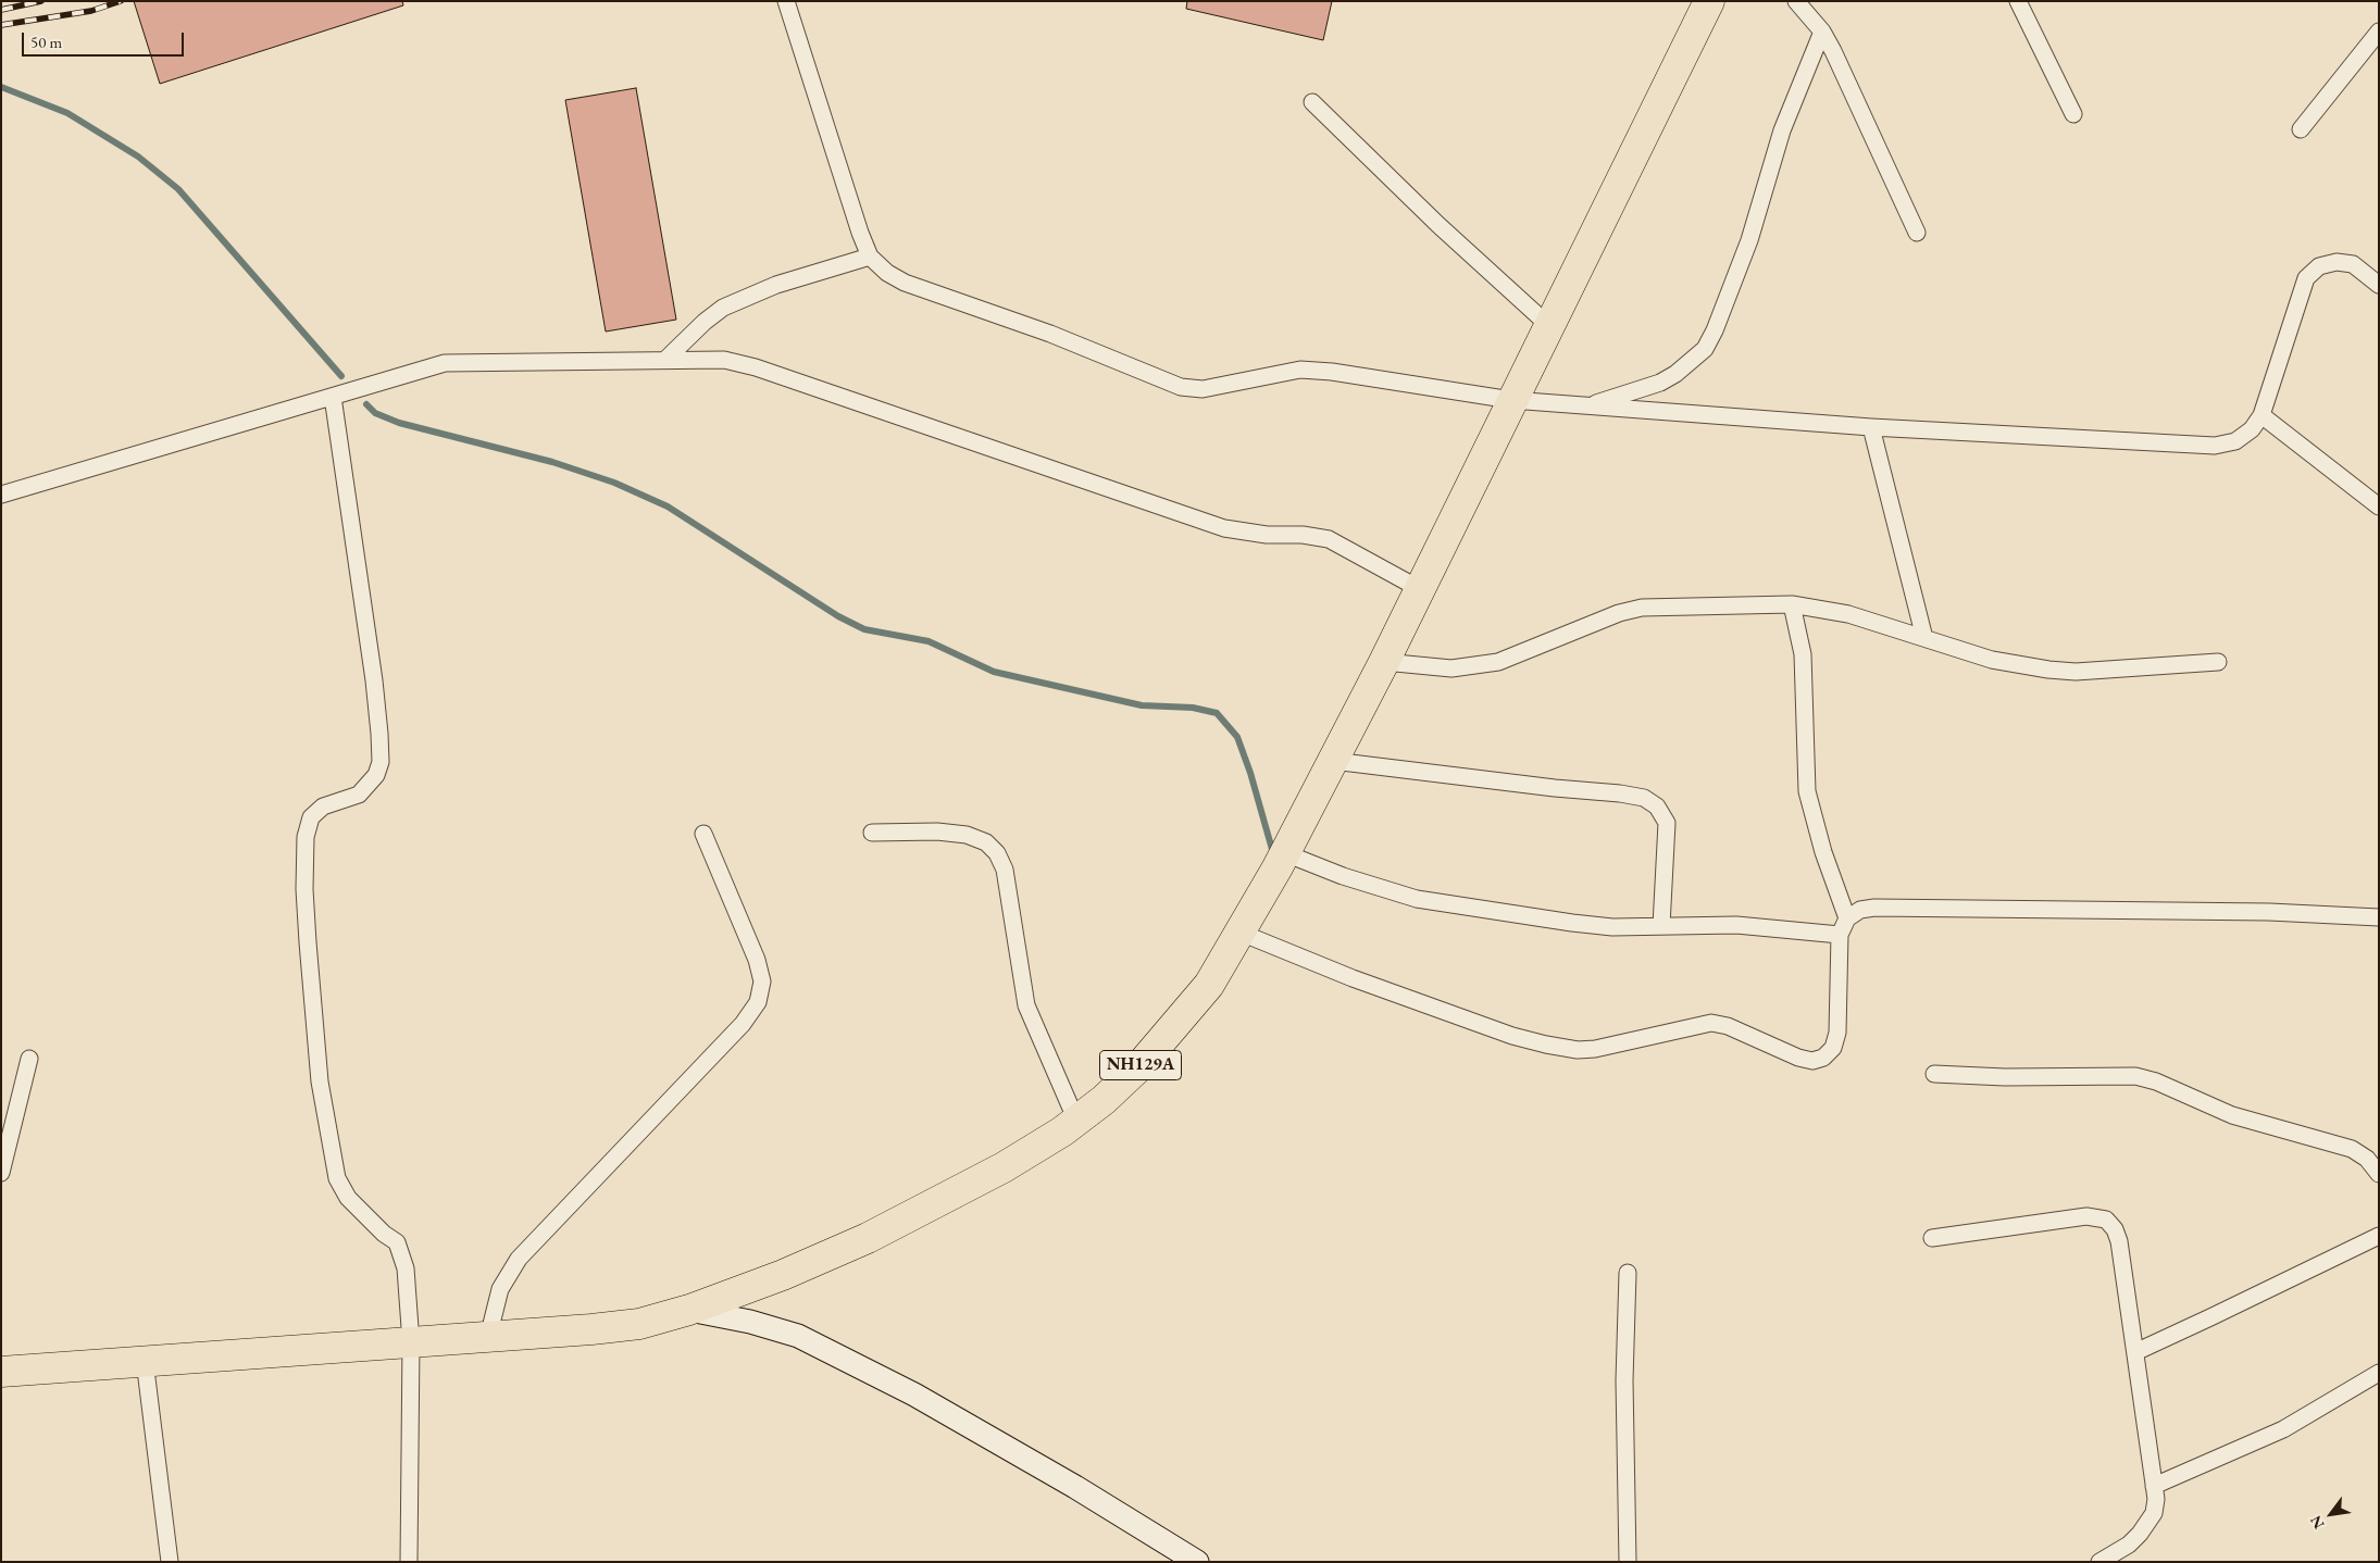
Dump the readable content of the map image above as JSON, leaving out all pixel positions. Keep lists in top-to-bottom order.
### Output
{
  "streets": {
    "highway": ["NH129A"]
  },
  "scale_bar": "50 m",
  "north": "bottom left"
}
